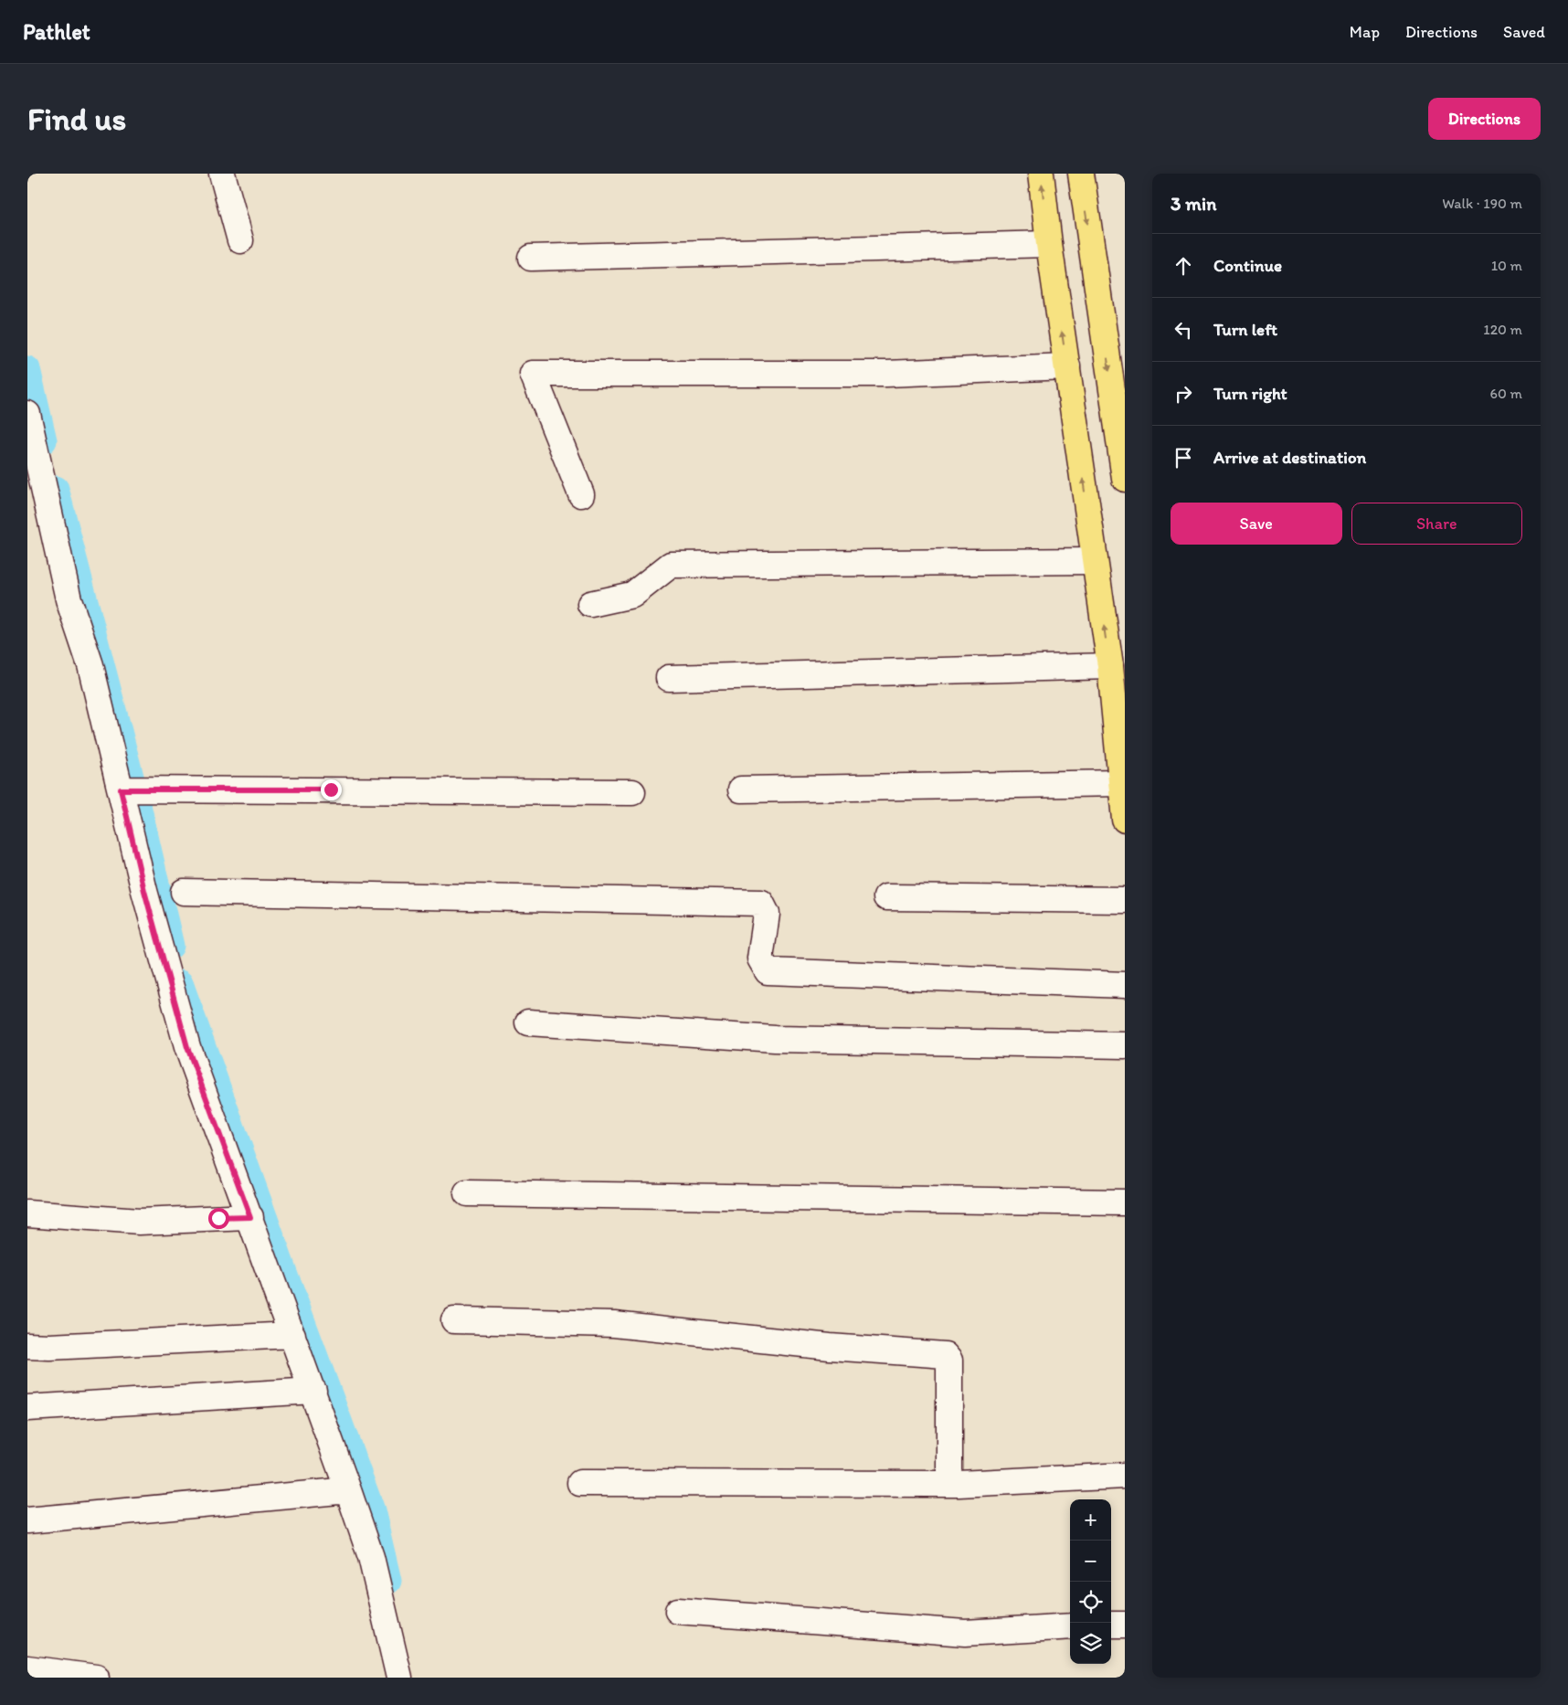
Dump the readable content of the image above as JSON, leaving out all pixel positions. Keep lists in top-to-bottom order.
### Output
{
  "page": {
    "header": "Pathlet",
    "nav": ["Map", "Directions", "Saved"],
    "buttons": [
      "Directions",
      ["Save", "Share"]
    ],
    "title": "Find us",
    "heading": ["3 min", "Walk · 190 m"],
    "list": [
      ["Continue", "10 m"],
      ["Turn left", "120 m"],
      ["Turn right", "60 m"],
      "Arrive at destination"
    ],
    "map_buttons": ["+", "−"]
  }
}
